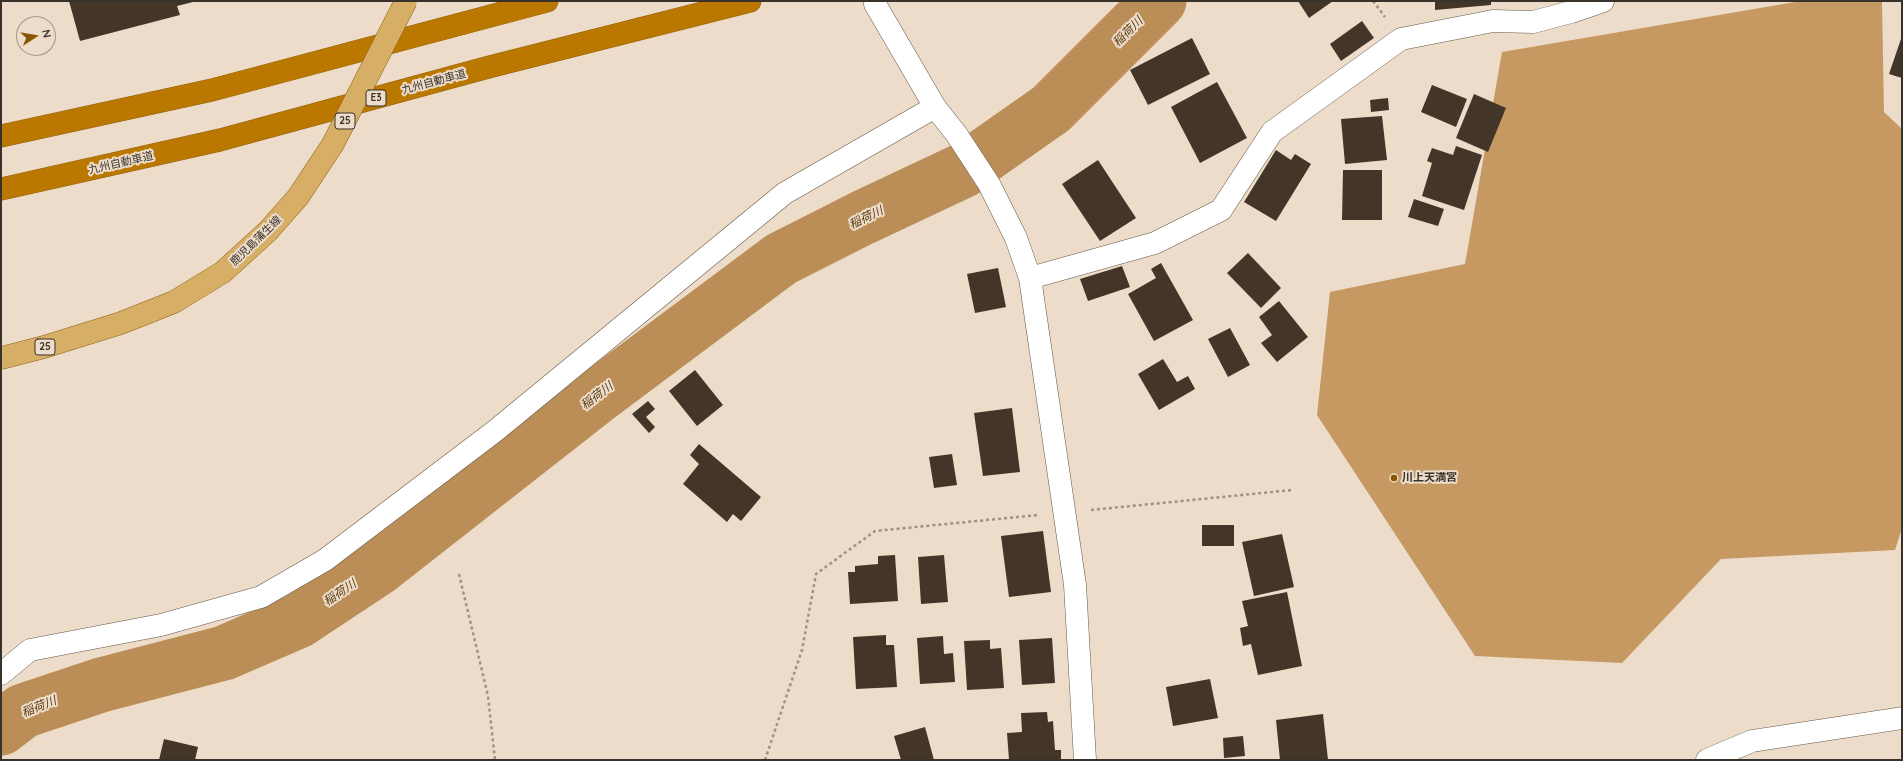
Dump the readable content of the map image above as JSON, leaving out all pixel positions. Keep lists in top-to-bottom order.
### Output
{
  "streets": {
    "highway": ["九州自動車道", "E3"],
    "main road": ["25", "鹿児島蒲生線"]
  },
  "water": ["稲荷川"],
  "places": ["川上天満宮"],
  "north": "right"
}
